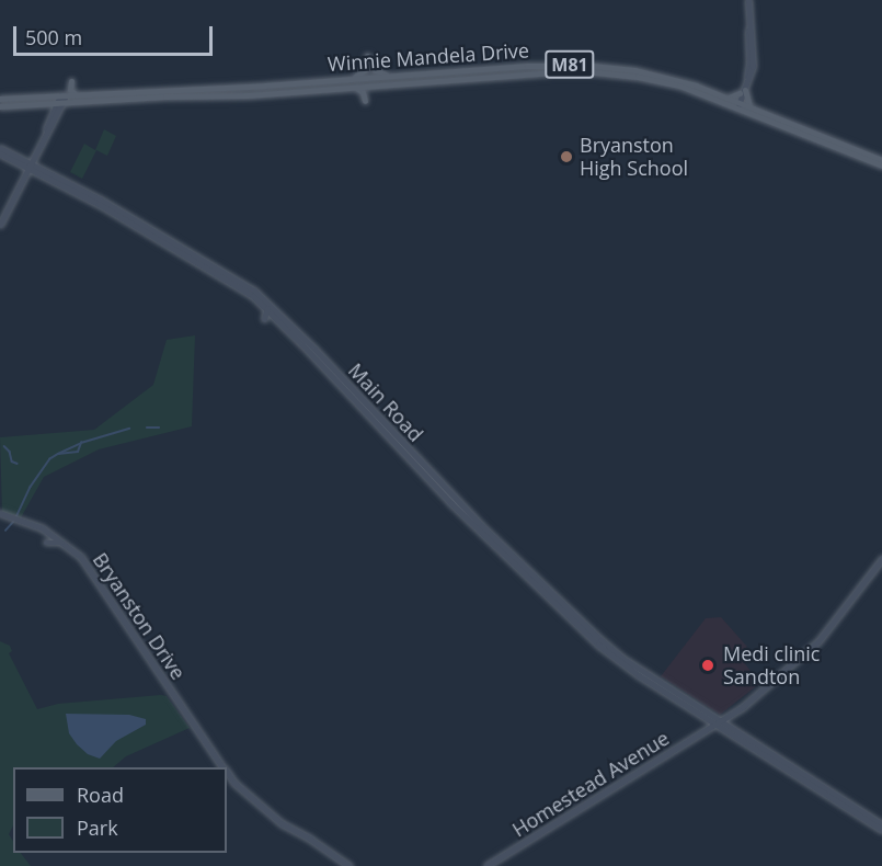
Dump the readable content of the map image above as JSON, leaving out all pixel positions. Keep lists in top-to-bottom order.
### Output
{
  "streets": {
    "main road": [
      "Winnie Mandela Drive",
      "M81",
      "Main Road",
      "Bryanston Drive",
      "Homestead Avenue"
    ]
  },
  "crossings": [
    ["Main Road", "Homestead Avenue"]
  ],
  "places": ["Bryanston High School", "Medi clinic Sandton"],
  "legend": ["Road", "Park"],
  "scale_bar": "500 m"
}
